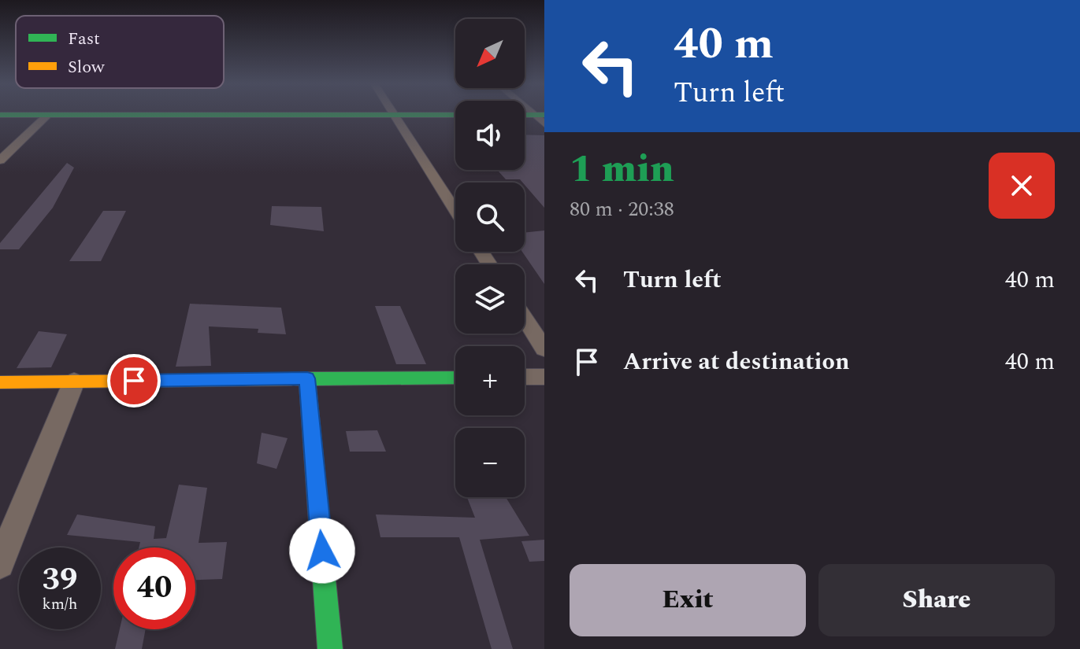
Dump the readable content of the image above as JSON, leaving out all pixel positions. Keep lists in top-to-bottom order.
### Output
{
  "legend": ["Fast", "Slow"],
  "north": "bottom left",
  "page": {
    "turn": ["40 m", "Turn left"],
    "map_buttons": ["+", "−"],
    "heading": ["1 min", "80 m · 20:38"],
    "list": [
      {
        "name": "Turn left",
        "value": "40 m"
      },
      {
        "name": "Arrive at destination",
        "value": "40 m"
      }
    ],
    "speed": "39 km/h",
    "limit": "40",
    "buttons": ["Exit", "Share"]
  }
}
